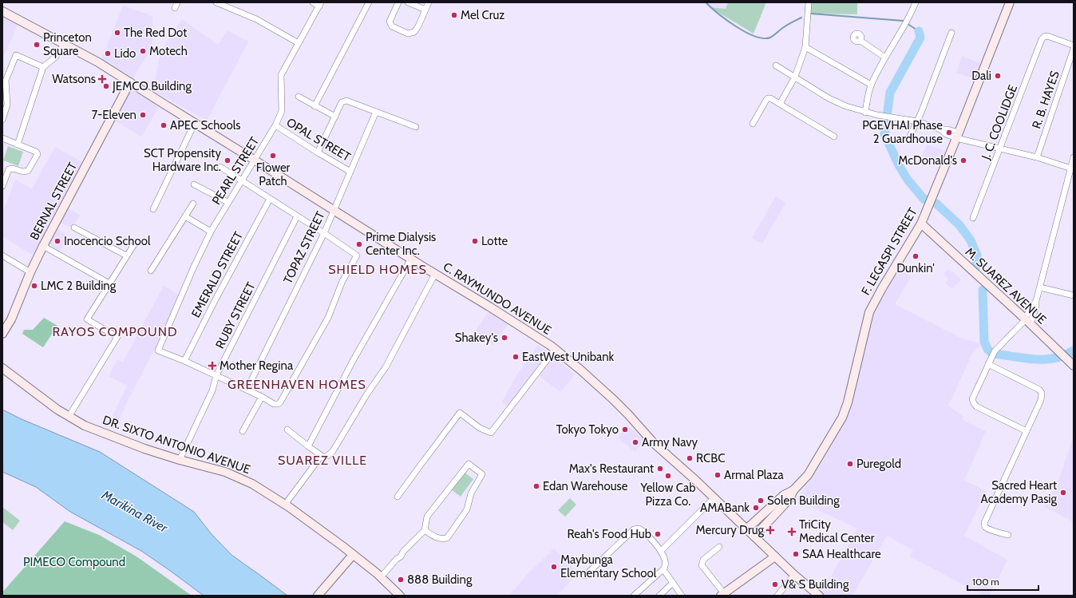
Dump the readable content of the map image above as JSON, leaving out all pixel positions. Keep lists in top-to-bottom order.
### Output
{
  "streets": {
    "main road": [
      "BERNAL STREET",
      "F. LEGASPI STREET",
      "M. SUAREZ AVENUE",
      "C. RAYMUNDO AVENUE",
      "DR. SIXTO ANTONIO AVENUE"
    ],
    "street": [
      "R. B. HAYES",
      "J. C. COOLIDGE",
      "OPAL STREET",
      "PEARL STREET",
      "TOPAZ STREET",
      "EMERALD STREET",
      "RUBY STREET"
    ]
  },
  "crossings": [
    ["OPAL STREET", "PEARL STREET"],
    ["OPAL STREET", "TOPAZ STREET"],
    ["PEARL STREET", "EMERALD STREET"],
    ["PEARL STREET", "C. RAYMUNDO AVENUE"],
    ["BERNAL STREET", "C. RAYMUNDO AVENUE"],
    ["TOPAZ STREET", "C. RAYMUNDO AVENUE"],
    ["F. LEGASPI STREET", "M. SUAREZ AVENUE"],
    ["F. LEGASPI STREET", "C. RAYMUNDO AVENUE"],
    ["RUBY STREET", "DR. SIXTO ANTONIO AVENUE"]
  ],
  "districts": [
    "SHIELD HOMES",
    "RAYOS COMPOUND",
    "GREENHAVEN HOMES",
    "SUAREZ VILLE"
  ],
  "water": ["Marikina River"],
  "parks": ["PIMECO Compound"],
  "places": {
    "other": [
      "Mel Cruz",
      "The Red Dot",
      "Princeton Square",
      "Motech",
      "Lido",
      "Dali",
      "JEMCO Building",
      "7-Eleven",
      "APEC Schools",
      "PGEVHAI Phase 2 Guardhouse",
      "Flower Patch",
      "SCT Propensity Hardware Inc.",
      "McDonald's",
      "Inocencio School",
      "Lotte",
      "Prime Dialysis Center Inc.",
      "Dunkin'",
      "LMC 2 Building",
      "Shakey's",
      "EastWest Unibank",
      "Tokyo Tokyo",
      "Army Navy",
      "RCBC",
      "Puregold",
      "Max's Restaurant",
      "Armal Plaza",
      "Yellow Cab Pizza Co.",
      "Edan Warehouse",
      "Sacred Heart Academy Pasig",
      "Solen Building",
      "AMABank",
      "Reah's Food Hub",
      "SAA Healthcare",
      "Maybunga Elementary School",
      "888 Building",
      "V& S Building"
    ],
    "health": [
      "Watsons",
      "Mother Regina",
      "Mercury Drug",
      "TriCity Medical Center"
    ]
  },
  "scale_bar": "100 m"
}
